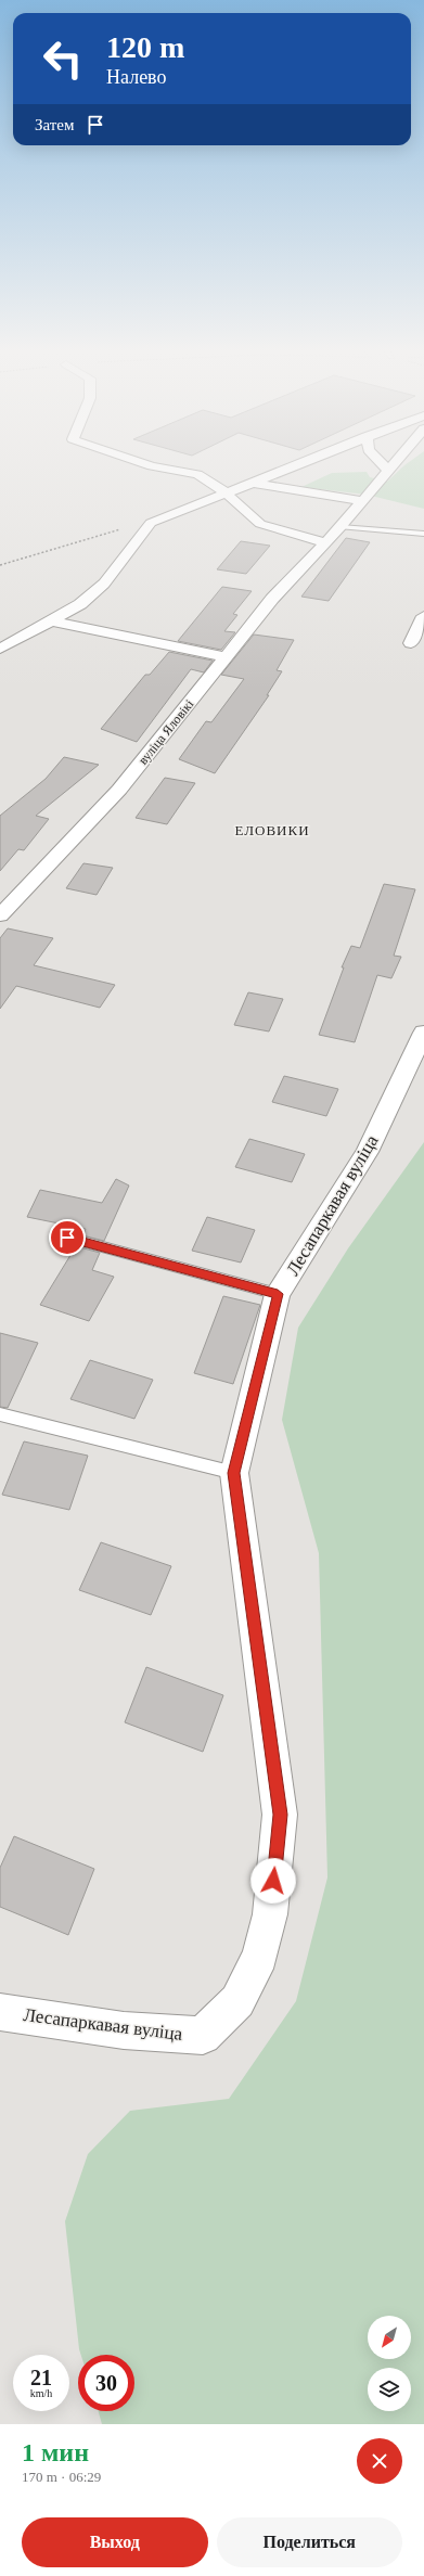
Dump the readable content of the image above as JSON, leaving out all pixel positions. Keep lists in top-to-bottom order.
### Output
{
  "streets": {
    "street": ["вуліца Яловікі", "Лесапаркавая вуліца"]
  },
  "districts": ["ЕЛОВИКИ"],
  "north": "bottom left",
  "page": {
    "turn": ["120 m", "Налево"],
    "then": "Затем",
    "speed": "21 km/h",
    "limit": "30",
    "heading": ["1 мин", "170 m · 06:29"],
    "buttons": ["Выход", "Поделиться"]
  }
}
